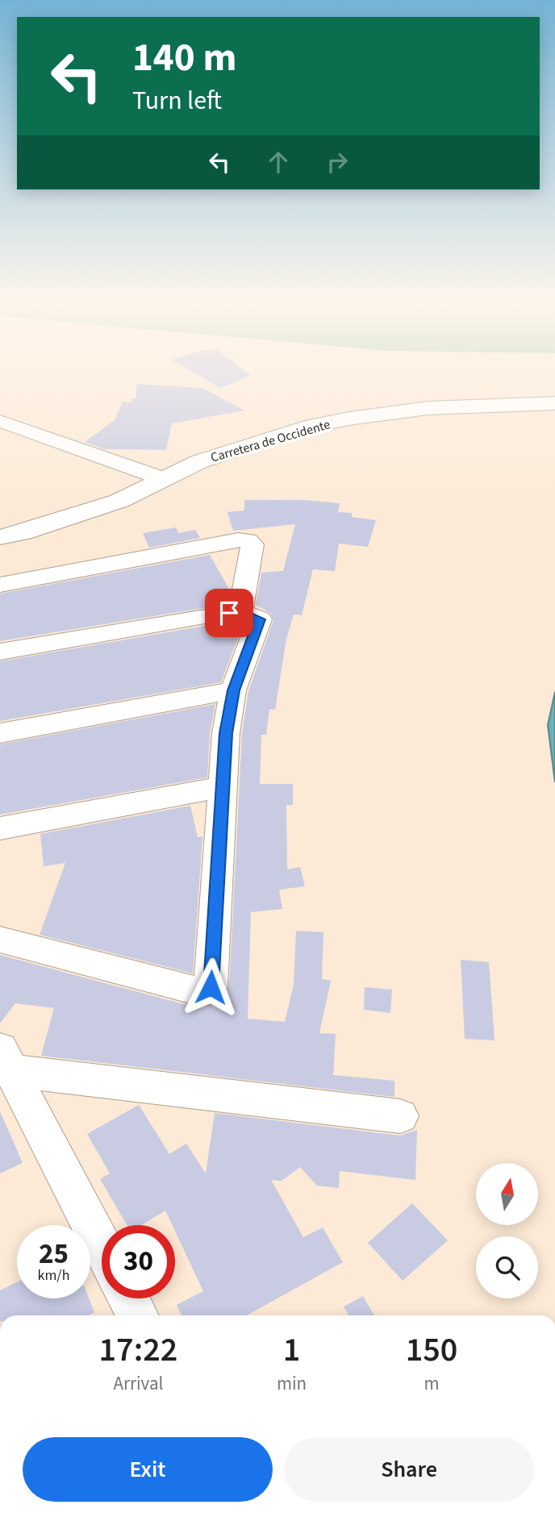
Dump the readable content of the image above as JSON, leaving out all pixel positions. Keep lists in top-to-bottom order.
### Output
{
  "streets": {
    "main road": ["Carretera de Occidente"]
  },
  "north": "top",
  "page": {
    "turn": ["140 m", "Turn left"],
    "speed": "25 km/h",
    "limit": "30",
    "eta": [
      "17:22",
      "Arrival",
      "1",
      "min",
      "150",
      "m"
    ],
    "buttons": ["Exit", "Share"]
  }
}
